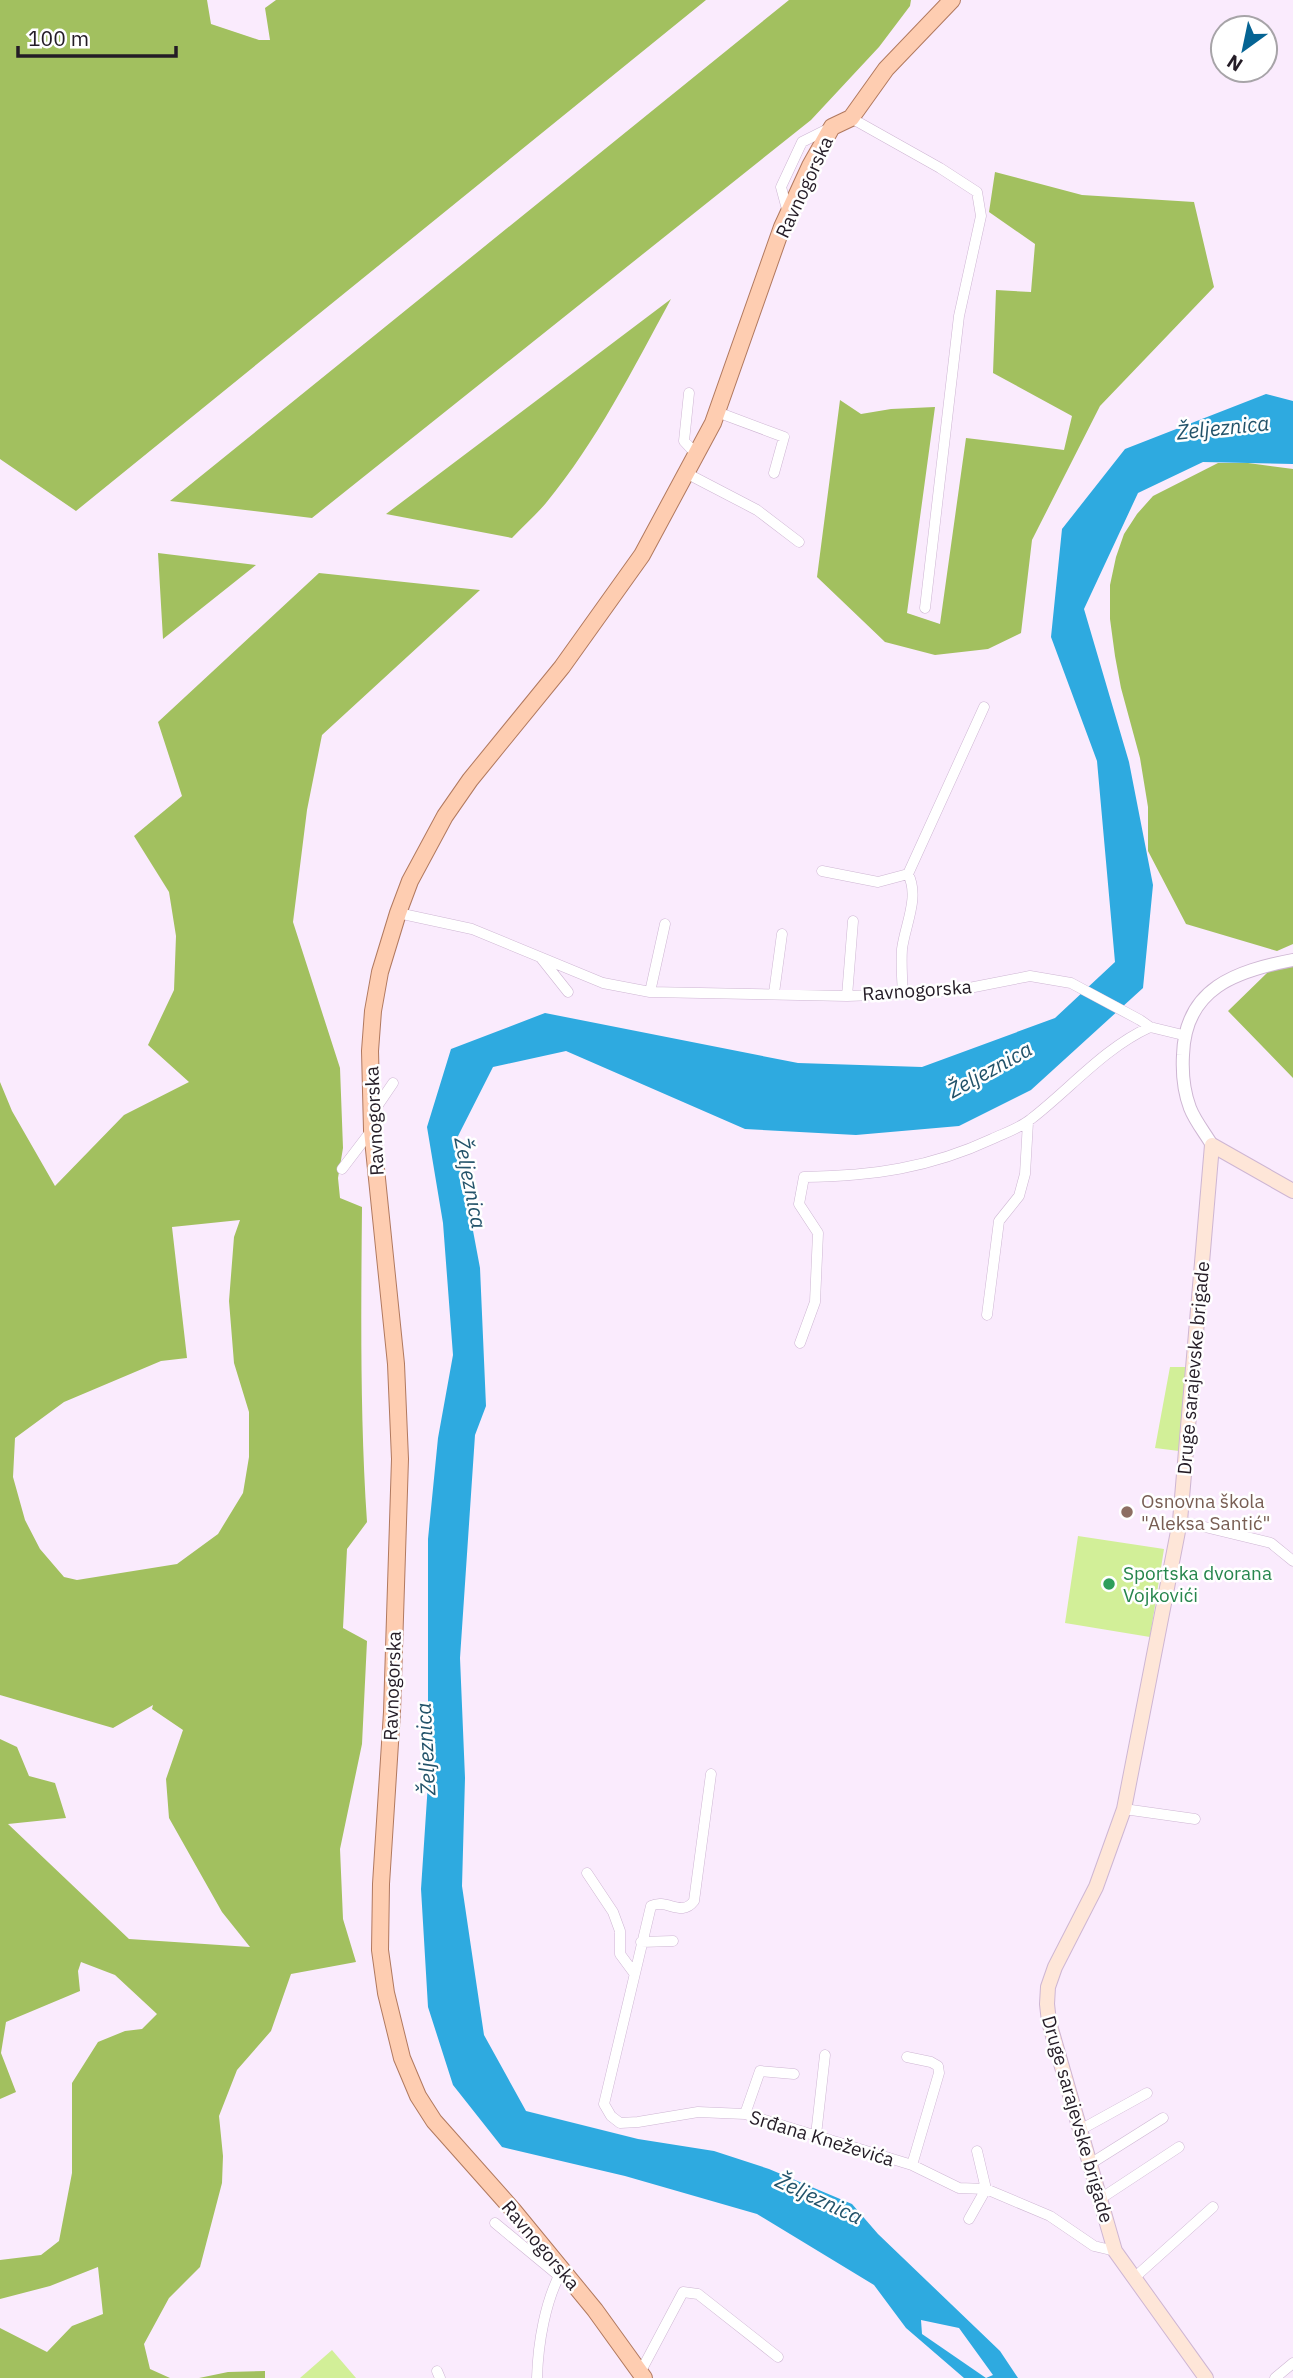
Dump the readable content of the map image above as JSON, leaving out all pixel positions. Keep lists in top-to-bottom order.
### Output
{
  "streets": {
    "main road": ["Ravnogorska", "Druge sarajevske brigade"],
    "street": ["Srđana Kneževića"]
  },
  "crossings": [
    ["Druge sarajevske brigade", "Srđana Kneževića"]
  ],
  "water": ["Željeznica"],
  "places": ["Osnovna škola \"Aleksa Santić\"", "Sportska dvorana Vojkovići"],
  "scale_bar": "100 m",
  "north": "bottom left"
}
